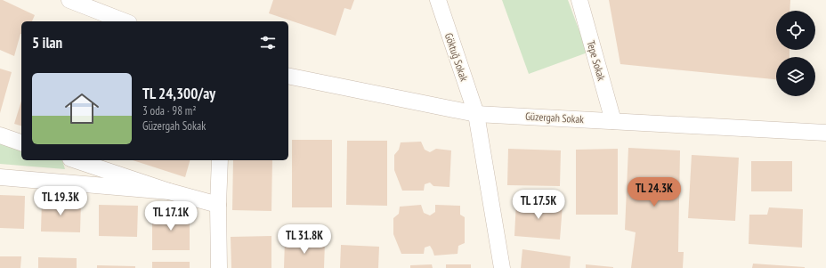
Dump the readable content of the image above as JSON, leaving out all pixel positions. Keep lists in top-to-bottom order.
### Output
{
  "streets": {
    "street": ["Göktuğ Sokak", "Tepe Sokak", "Güzergah Sokak"]
  },
  "crossings": [
    ["Göktuğ Sokak", "Güzergah Sokak"],
    ["Tepe Sokak", "Güzergah Sokak"]
  ],
  "page": {
    "heading": "5 ilan",
    "list": [
      {
        "name": "TL 24,300/ay",
        "note": "3 oda · 98 m² · Güzergah Sokak"
      }
    ],
    "price": [
      "TL 24.3K",
      "TL 19.3K",
      "TL 17.5K",
      "TL 17.1K",
      "TL 31.8K"
    ]
  }
}
